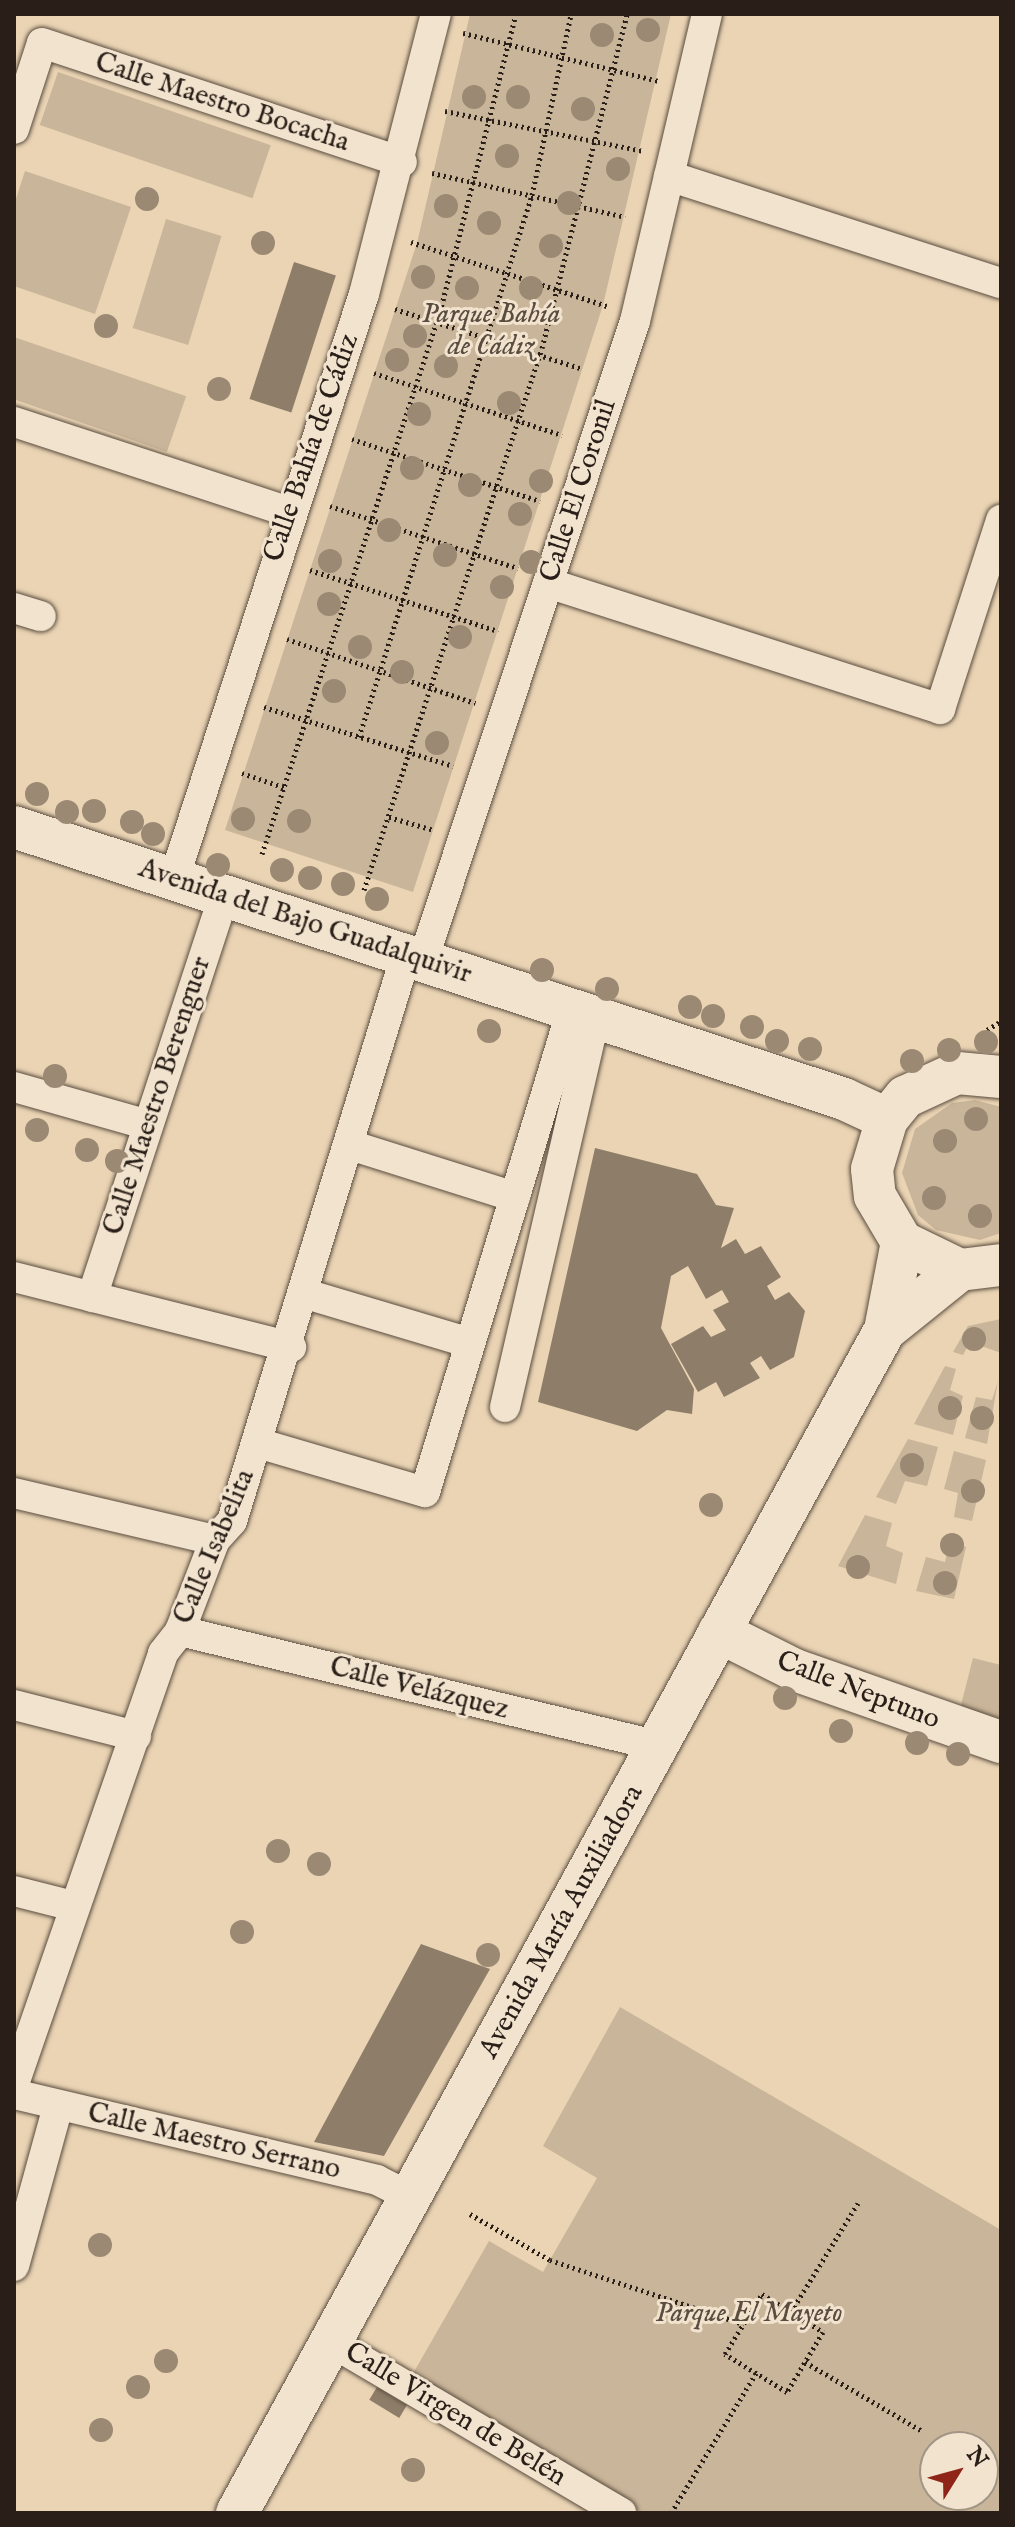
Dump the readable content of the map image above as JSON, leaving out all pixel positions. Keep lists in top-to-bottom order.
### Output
{
  "streets": {
    "street": [
      "Calle Maestro Bocacha",
      "Calle Bahía de Cádiz",
      "Calle El Coronil",
      "Avenida del Bajo Guadalquivir",
      "Calle Maestro Berenguer",
      "Calle Isabelita",
      "Calle Velázquez",
      "Calle Neptuno",
      "Avenida María Auxiliadora",
      "Calle Maestro Serrano",
      "Calle Virgen de Belén"
    ]
  },
  "crossings": [
    ["Calle Maestro Bocacha", "Calle Bahía de Cádiz"],
    ["Calle Bahía de Cádiz", "Avenida del Bajo Guadalquivir"],
    ["Calle El Coronil", "Avenida del Bajo Guadalquivir"],
    ["Calle El Coronil", "Calle Isabelita"],
    ["Avenida del Bajo Guadalquivir", "Calle Maestro Berenguer"],
    ["Avenida del Bajo Guadalquivir", "Calle Isabelita"],
    ["Calle Isabelita", "Calle Velázquez"],
    ["Calle Velázquez", "Avenida María Auxiliadora"],
    ["Calle Neptuno", "Avenida María Auxiliadora"],
    ["Avenida María Auxiliadora", "Calle Maestro Serrano"],
    ["Avenida María Auxiliadora", "Calle Virgen de Belén"]
  ],
  "parks": ["Parque Bahía de Cádiz", "Parque El Mayeto"],
  "north": "top right"
}
